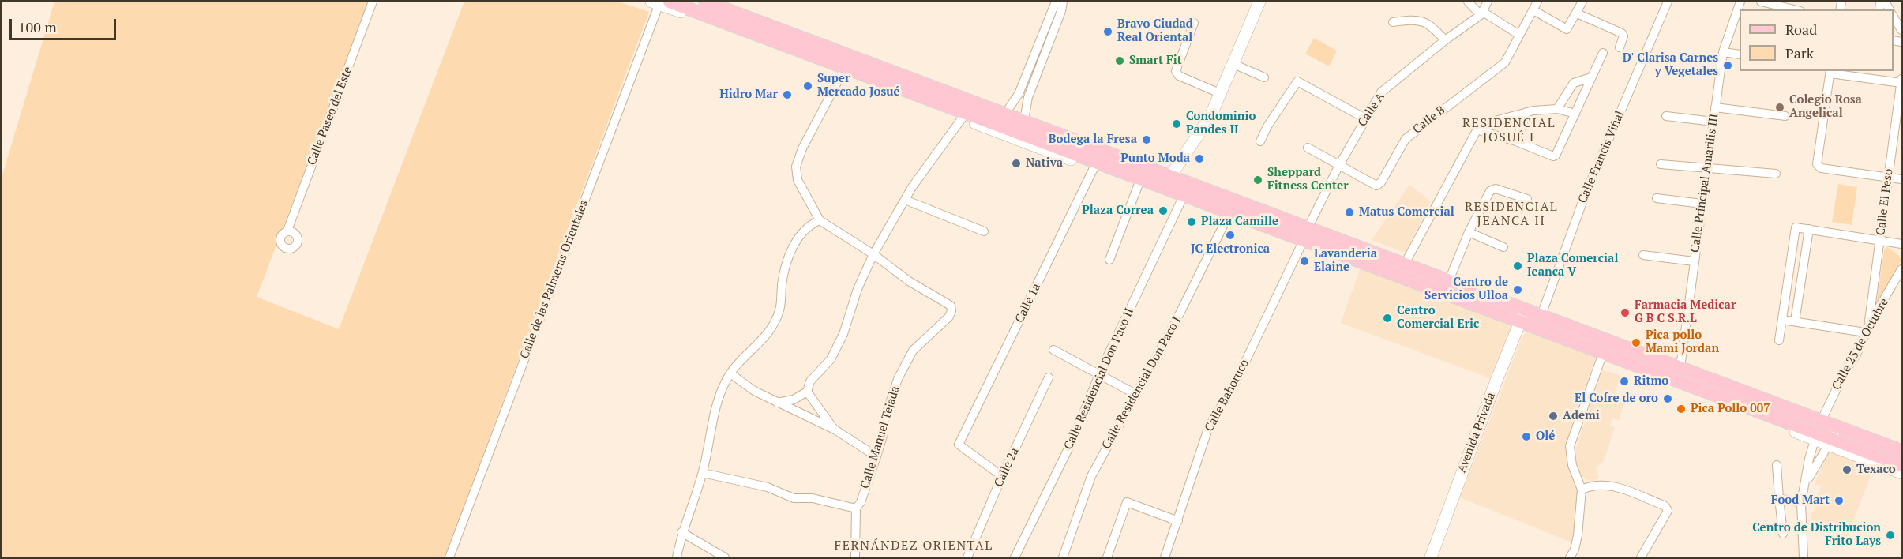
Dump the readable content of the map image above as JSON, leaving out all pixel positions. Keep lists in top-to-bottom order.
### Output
{
  "streets": {
    "street": [
      "Calle A",
      "Calle Paseo del Este",
      "Calle B",
      "Calle Francis Viñal",
      "Calle Principal Amarilis III",
      "Calle El Peso",
      "Calle de las Palmeras Orientales",
      "Calle 1a",
      "Calle 23 de Octubre",
      "Calle Residencial Don Paco II",
      "Calle Residencial Don Paco I",
      "Calle Bahoruco",
      "Avenida Privada",
      "Calle Manuel Tejada",
      "Calle 2a"
    ]
  },
  "crossings": [
    ["Calle A", "Calle B"],
    ["Calle A", "Calle Bahoruco"],
    ["Calle El Peso", "Calle 23 de Octubre"],
    ["Calle 1a", "Calle 2a"]
  ],
  "districts": ["RESIDENCIAL JOSUÉ I", "RESIDENCIAL JEANCA II", "FERNÁNDEZ ORIENTAL"],
  "places": [
    "Bravo Ciudad Real Oriental",
    "Smart Fit",
    "D' Clarisa Carnes y Vegetales",
    "Super Mercado Josué",
    "Hidro Mar",
    "Colegio Rosa Angelical",
    "Condominio Pandes II",
    "Bodega la Fresa",
    "Punto Moda",
    "Nativa",
    "Sheppard Fitness Center",
    "Plaza Correa",
    "Matus Comercial",
    "Plaza Camille",
    "JC Electronica",
    "Lavanderia Elaine",
    "Plaza Comercial Ieanca V",
    "Centro de Servicios Ulloa",
    "Farmacia Medicar G B C S.R.L",
    "Centro Comercial Eric",
    "Pica pollo Mami Jordan",
    "Ritmo",
    "El Cofre de oro",
    "Pica Pollo 007",
    "Ademi",
    "Olé",
    "Texaco",
    "Food Mart",
    "Centro de Distribucion Frito Lays"
  ],
  "legend": ["Road", "Park"],
  "scale_bar": "100 m"
}
